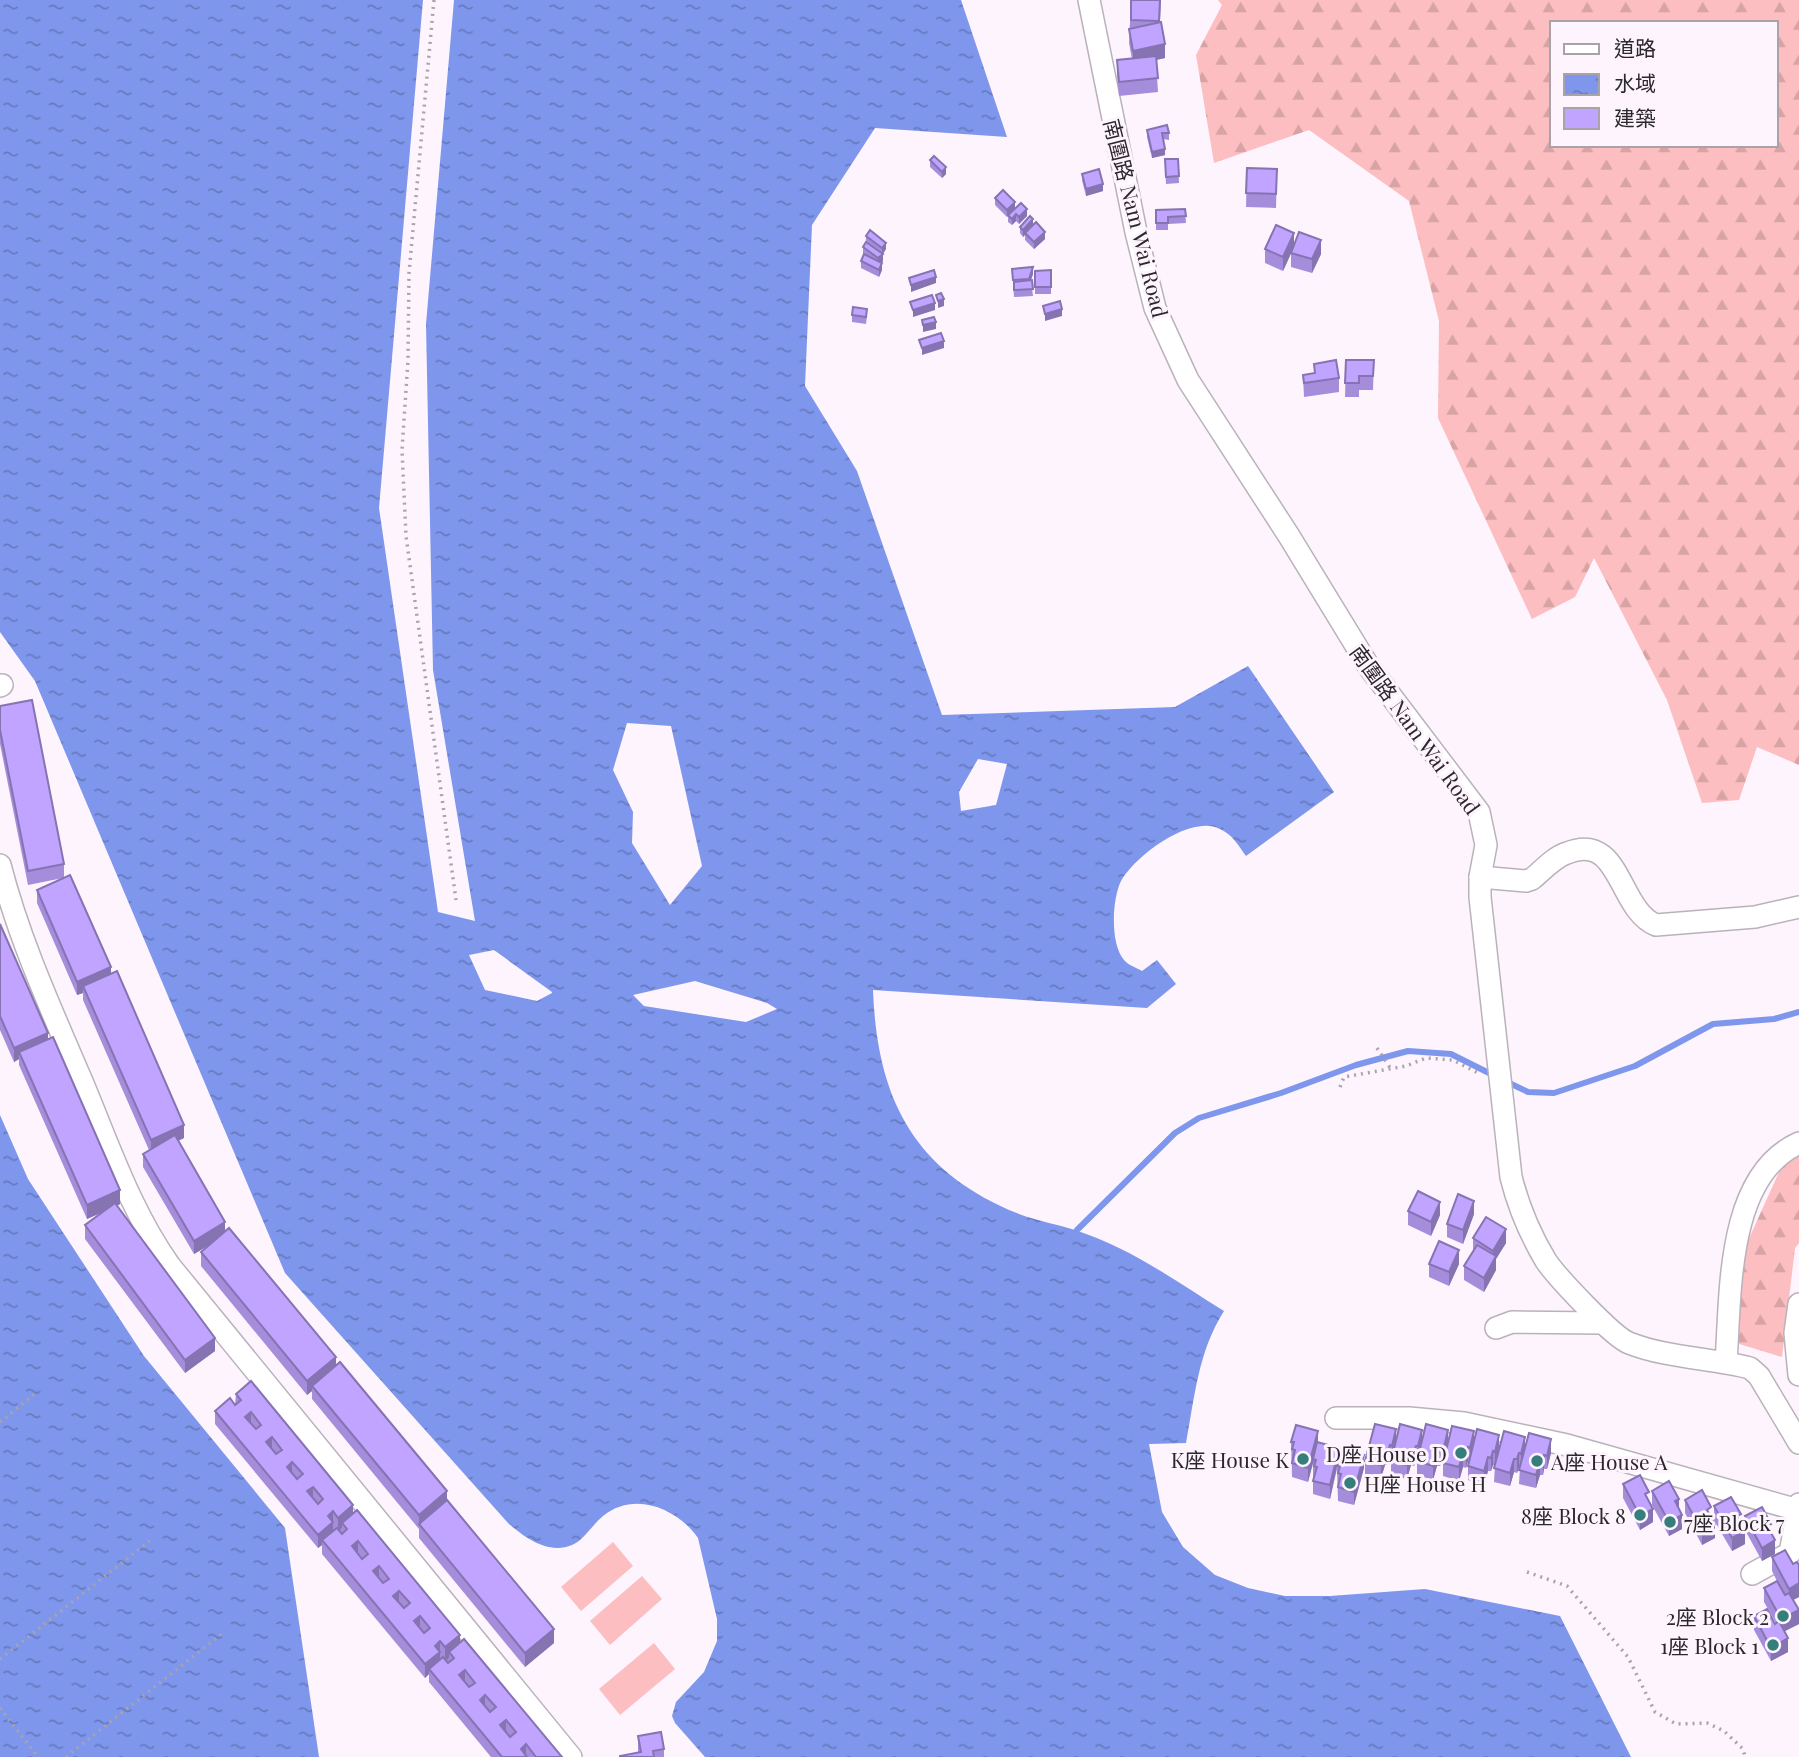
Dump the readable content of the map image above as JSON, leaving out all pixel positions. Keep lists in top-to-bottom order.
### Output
{
  "streets": {
    "street": ["南圍路 Nam Wai Road"]
  },
  "places": [
    "D座 House D",
    "K座 House K",
    "A座 House A",
    "H座 House H",
    "8座 Block 8",
    "7座 Block 7",
    "2座 Block 2",
    "1座 Block 1"
  ],
  "legend": ["道路", "水域", "建築"]
}
